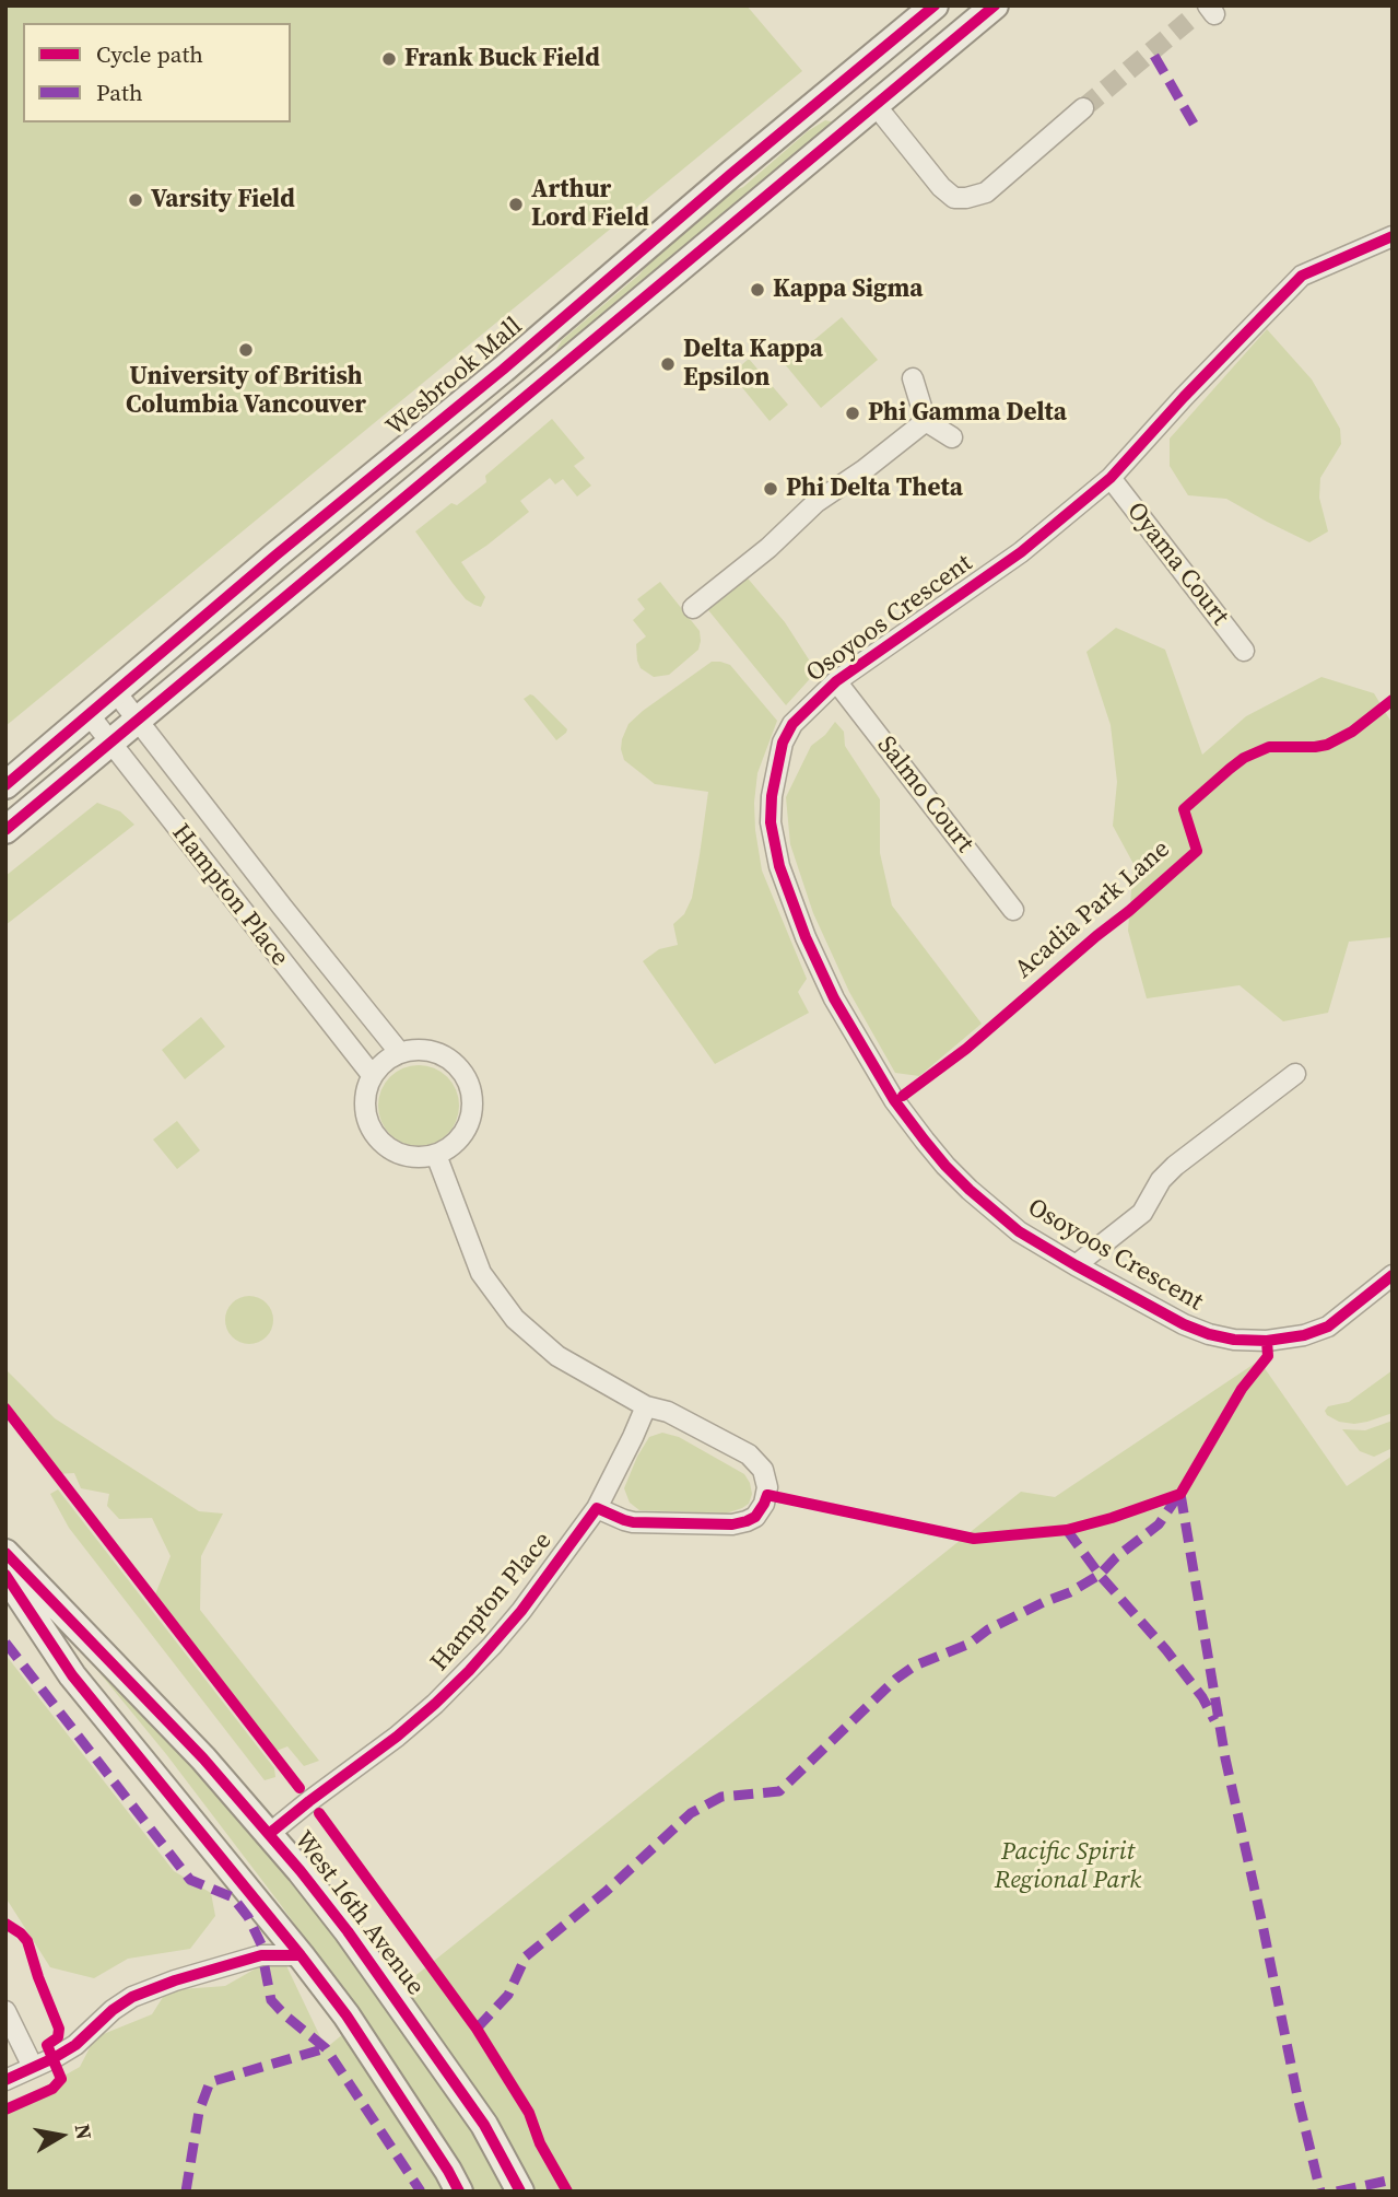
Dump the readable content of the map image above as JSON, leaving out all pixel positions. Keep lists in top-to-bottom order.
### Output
{
  "streets": {
    "main road": ["Wesbrook Mall", "West 16th Avenue"],
    "street": [
      "Oyama Court",
      "Osoyoos Crescent",
      "Salmo Court",
      "Hampton Place"
    ],
    "cycle path": ["Acadia Park Lane"]
  },
  "crossings": [
    ["Wesbrook Mall", "Hampton Place"],
    ["Oyama Court", "Osoyoos Crescent"],
    ["Osoyoos Crescent", "Salmo Court"],
    ["Hampton Place", "West 16th Avenue"]
  ],
  "parks": ["Pacific Spirit Regional Park"],
  "places": [
    "Frank Buck Field",
    "Varsity Field",
    "Arthur Lord Field",
    "Kappa Sigma",
    "University of British Columbia Vancouver",
    "Delta Kappa Epsilon",
    "Phi Gamma Delta",
    "Phi Delta Theta"
  ],
  "legend": ["Cycle path", "Path"],
  "north": "right"
}
